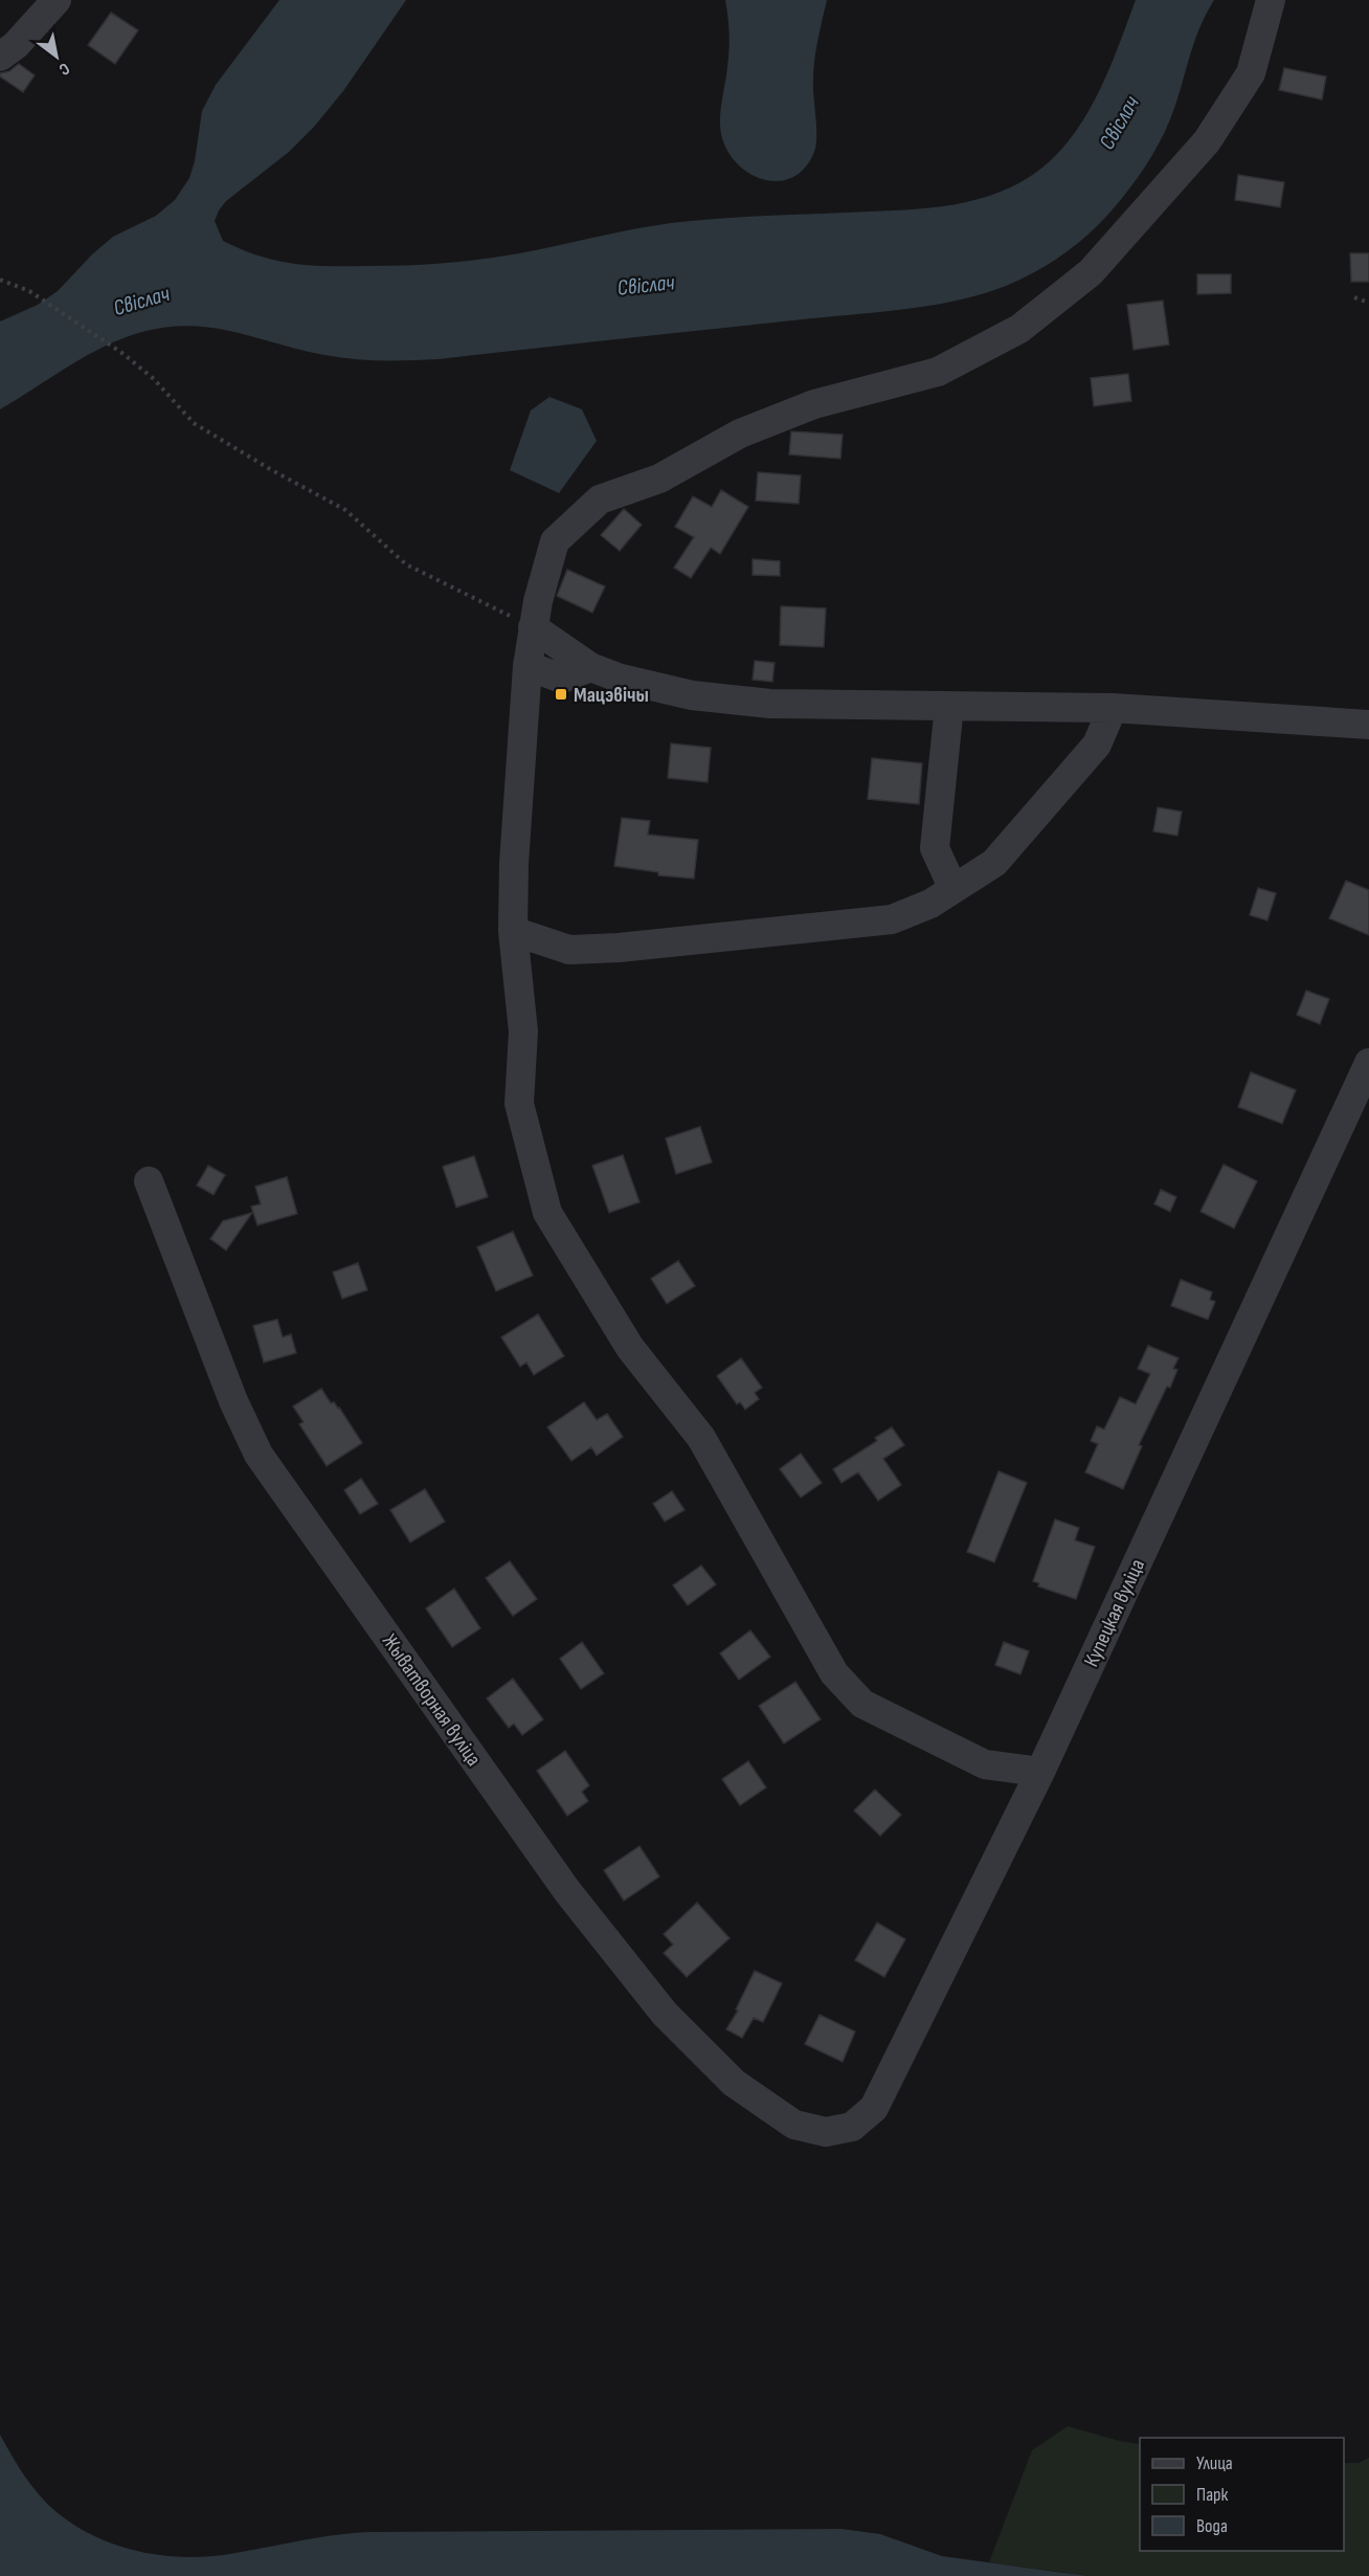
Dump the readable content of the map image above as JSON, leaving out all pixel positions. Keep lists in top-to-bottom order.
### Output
{
  "streets": {
    "street": ["Купецкая вуліца", "Жыватворная вуліца"]
  },
  "crossings": [
    ["Купецкая вуліца", "Жыватворная вуліца"]
  ],
  "water": ["Свіслач"],
  "places": {
    "transit": ["Мацэвічы"]
  },
  "legend": ["Улица", "Парк", "Вода"],
  "north": "bottom right"
}
